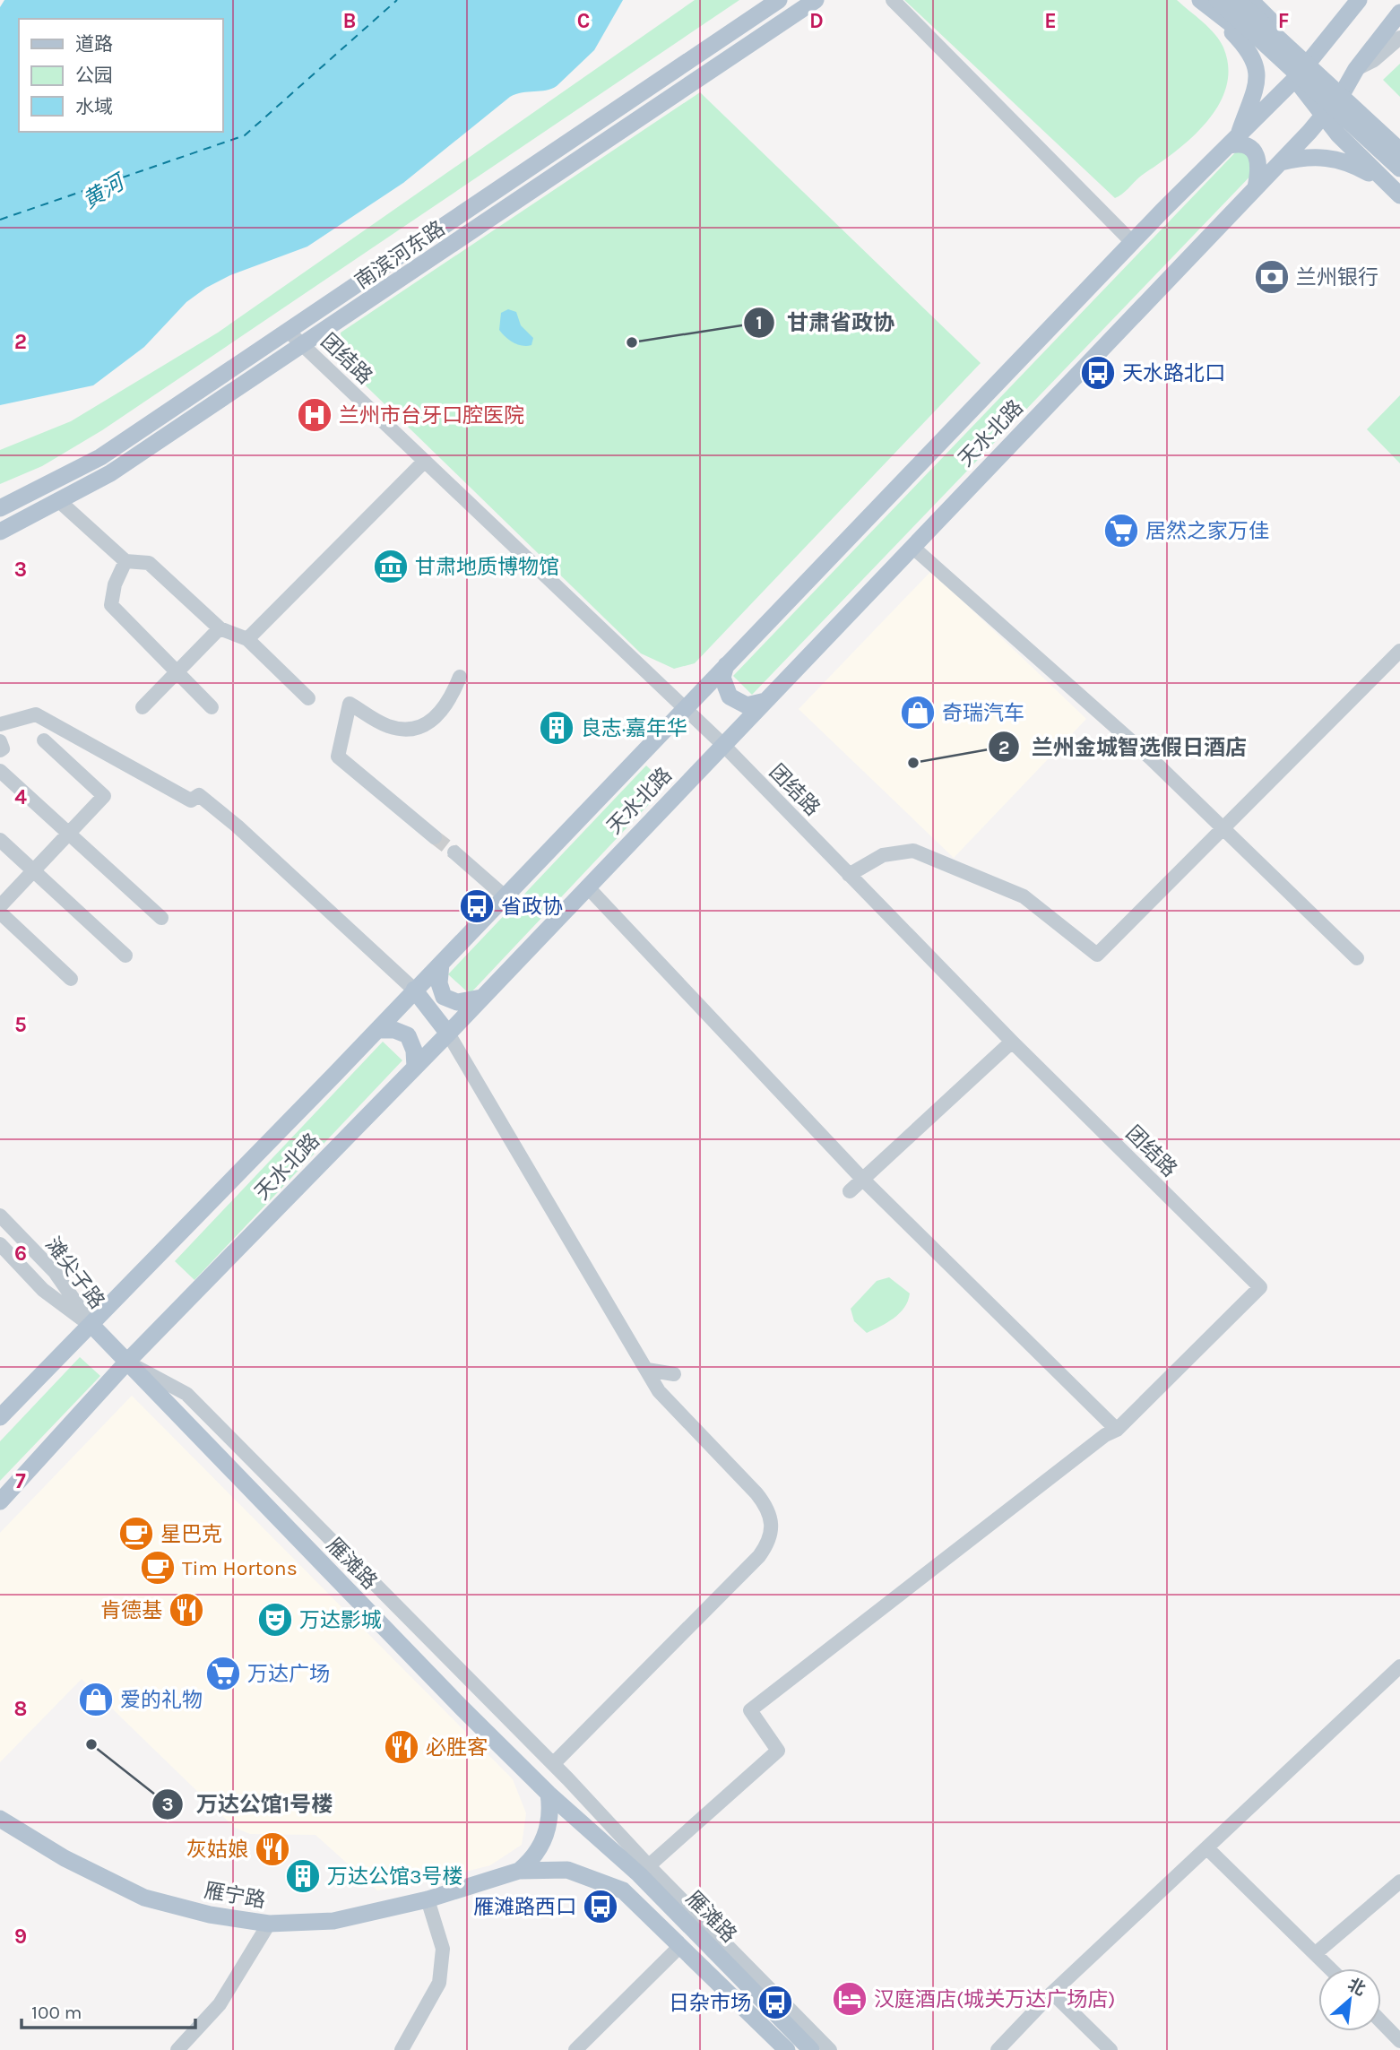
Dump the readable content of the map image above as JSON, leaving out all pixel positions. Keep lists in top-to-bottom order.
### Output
{
  "streets": {
    "main road": [
      "南滨河东路",
      "天水北路",
      "雁滩路",
      "雁宁路"
    ],
    "street": ["团结路", "滩尖子路"]
  },
  "crossings": [
    ["南滨河东路", "团结路"],
    ["团结路", "天水北路"],
    ["天水北路", "滩尖子路"],
    ["天水北路", "雁滩路"],
    ["滩尖子路", "雁滩路"],
    ["雁滩路", "雁宁路"]
  ],
  "water": ["黄河"],
  "places": {
    "bank": ["兰州银行"],
    "other": ["甘肃省政协", "兰州金城智选假日酒店", "万达公馆1号楼"],
    "bus stop": [
      "天水路北口",
      "省政协",
      "雁滩路西口",
      "日杂市场"
    ],
    "hospital": ["兰州市台牙口腔医院"],
    "supermarket": ["居然之家万佳", "万达广场"],
    "museum": ["甘肃地质博物馆"],
    "shop": ["奇瑞汽车", "爱的礼物"],
    "building": ["良志·嘉年华", "万达公馆3号楼"],
    "cafe": ["星巴克", "Tim Hortons"],
    "restaurant": ["肯德基", "必胜客", "灰姑娘"],
    "theatre": ["万达影城"],
    "hotel": ["汉庭酒店(城关万达广场店)"]
  },
  "legend": ["道路", "公园", "水域"],
  "scale_bar": "100 m",
  "north": "top right",
  "grid": {
    "columns": [
      "B",
      "C",
      "D",
      "E",
      "F"
    ],
    "rows": [
      "2",
      "3",
      "4",
      "5",
      "6",
      "7",
      "8",
      "9"
    ]
  }
}
